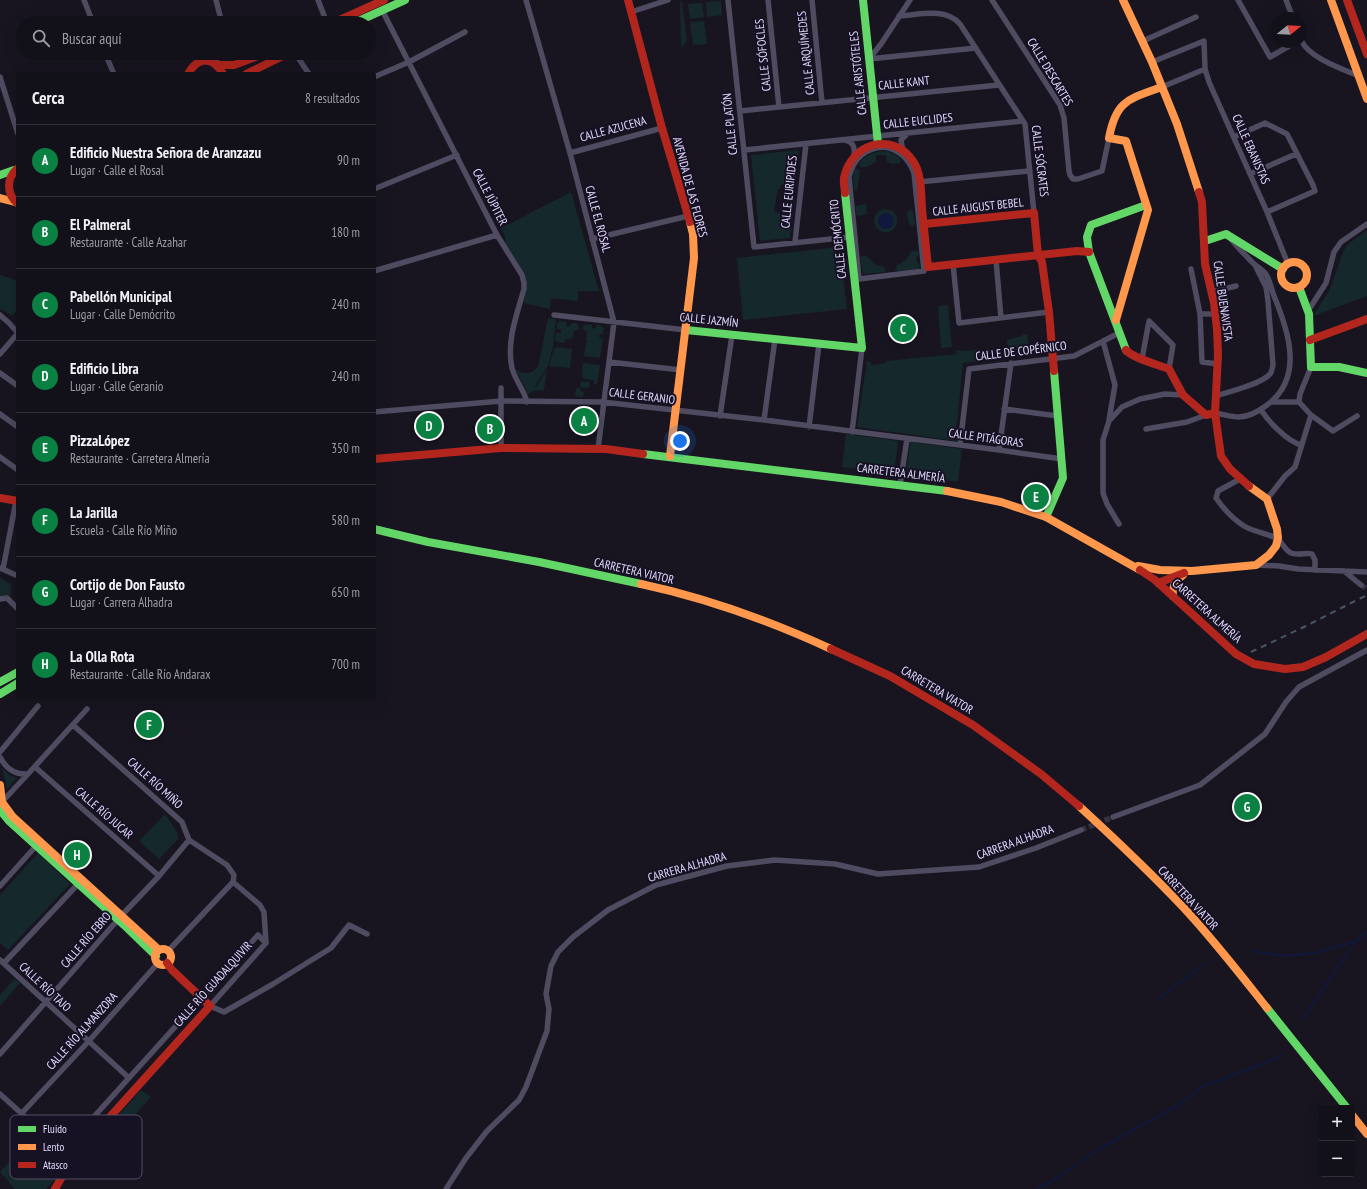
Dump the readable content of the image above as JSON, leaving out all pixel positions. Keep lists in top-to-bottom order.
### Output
{
  "streets": {
    "main road": [
      "CALLE ARISTÓTELES",
      "CALLE SÓCRATES",
      "AVENIDA DE LAS FLORES",
      "CALLE AUGUST BEBEL",
      "CALLE DEMÓCRITO",
      "CALLE BUENAVISTA",
      "CALLE JAZMÍN",
      "CARRETERA ALMERÍA",
      "CARRETERA VIATOR",
      "CALLE RÍO GUADALQUIVIR"
    ],
    "street": [
      "CALLE ARQUÍMEDES",
      "CALLE SÓFOCLES",
      "CALLE DESCARTES",
      "CALLE KANT",
      "CALLE EUCLIDES",
      "CALLE PLATÓN",
      "CALLE AZUCENA",
      "CALLE EBANISTAS",
      "CALLE EURIPIDES",
      "CALLE JÚPITER",
      "CALLE EL ROSAL",
      "CALLE DE COPÉRNICO",
      "CALLE GERANIO",
      "CALLE PITÁGORAS",
      "CALLE RÍO MIÑO",
      "CALLE RÍO JUCAR",
      "CARRERA ALHADRA",
      "CALLE RÍO EBRO",
      "CALLE RÍO TAJO",
      "CALLE RÍO ALMANZORA"
    ]
  },
  "crossings": [
    ["CALLE ARQUÍMEDES", "CALLE KANT"],
    ["CALLE SÓFOCLES", "CALLE KANT"],
    ["CALLE ARISTÓTELES", "CALLE KANT"],
    ["CALLE ARISTÓTELES", "CALLE EUCLIDES"],
    ["CALLE KANT", "CALLE PLATÓN"],
    ["CALLE KANT", "CALLE SÓCRATES"],
    ["CALLE EUCLIDES", "CALLE PLATÓN"],
    ["CALLE EUCLIDES", "CALLE SÓCRATES"],
    ["CALLE EUCLIDES", "CALLE EURIPIDES"],
    ["CALLE PLATÓN", "CALLE EURIPIDES"],
    ["CALLE AZUCENA", "AVENIDA DE LAS FLORES"],
    ["CALLE AZUCENA", "CALLE EL ROSAL"],
    ["CALLE EBANISTAS", "CALLE BUENAVISTA"],
    ["CALLE SÓCRATES", "CALLE AUGUST BEBEL"],
    ["CALLE SÓCRATES", "CALLE DE COPÉRNICO"],
    ["CALLE SÓCRATES", "CALLE PITÁGORAS"],
    ["CALLE SÓCRATES", "CARRETERA ALMERÍA"],
    ["AVENIDA DE LAS FLORES", "CALLE JAZMÍN"],
    ["AVENIDA DE LAS FLORES", "CALLE GERANIO"],
    ["AVENIDA DE LAS FLORES", "CARRETERA ALMERÍA"],
    ["CALLE JÚPITER", "CALLE GERANIO"],
    ["CALLE EL ROSAL", "CALLE JAZMÍN"],
    ["CALLE EL ROSAL", "CALLE GERANIO"],
    ["CALLE EL ROSAL", "CARRETERA ALMERÍA"],
    ["CALLE DEMÓCRITO", "CALLE JAZMÍN"],
    ["CALLE DE COPÉRNICO", "CALLE PITÁGORAS"],
    ["CALLE GERANIO", "CALLE PITÁGORAS"],
    ["CALLE RÍO MIÑO", "CALLE RÍO EBRO"],
    ["CALLE RÍO JUCAR", "CALLE RÍO EBRO"],
    ["CALLE RÍO EBRO", "CALLE RÍO TAJO"],
    ["CALLE RÍO GUADALQUIVIR", "CALLE RÍO TAJO"],
    ["CALLE RÍO TAJO", "CALLE RÍO ALMANZORA"]
  ],
  "legend": ["Fluido", "Lento", "Atasco"],
  "north": "right",
  "page": {
    "search": "Buscar aquí",
    "heading": ["Cerca", "8 resultados"],
    "list": [
      {
        "mark": "A",
        "name": "Edificio Nuestra Señora de Aranzazu",
        "note": "Lugar · Calle el Rosal",
        "value": "90 m"
      },
      {
        "mark": "B",
        "name": "El Palmeral",
        "note": "Restaurante · Calle Azahar",
        "value": "180 m"
      },
      {
        "mark": "C",
        "name": "Pabellón Municipal",
        "note": "Lugar · Calle Demócrito",
        "value": "240 m"
      },
      {
        "mark": "D",
        "name": "Edificio Libra",
        "note": "Lugar · Calle Geranio",
        "value": "240 m"
      },
      {
        "mark": "E",
        "name": "PizzaLópez",
        "note": "Restaurante · Carretera Almería",
        "value": "350 m"
      },
      {
        "mark": "F",
        "name": "La Jarilla",
        "note": "Escuela · Calle Río Miño",
        "value": "580 m"
      },
      {
        "mark": "G",
        "name": "Cortijo de Don Fausto",
        "note": "Lugar · Carrera Alhadra",
        "value": "650 m"
      },
      {
        "mark": "H",
        "name": "La Olla Rota",
        "note": "Restaurante · Calle Río Andarax",
        "value": "700 m"
      }
    ],
    "pins": [
      "C",
      "A",
      "D",
      "B",
      "E",
      "F",
      "G",
      "H"
    ],
    "map_buttons": ["+", "−"]
  }
}
